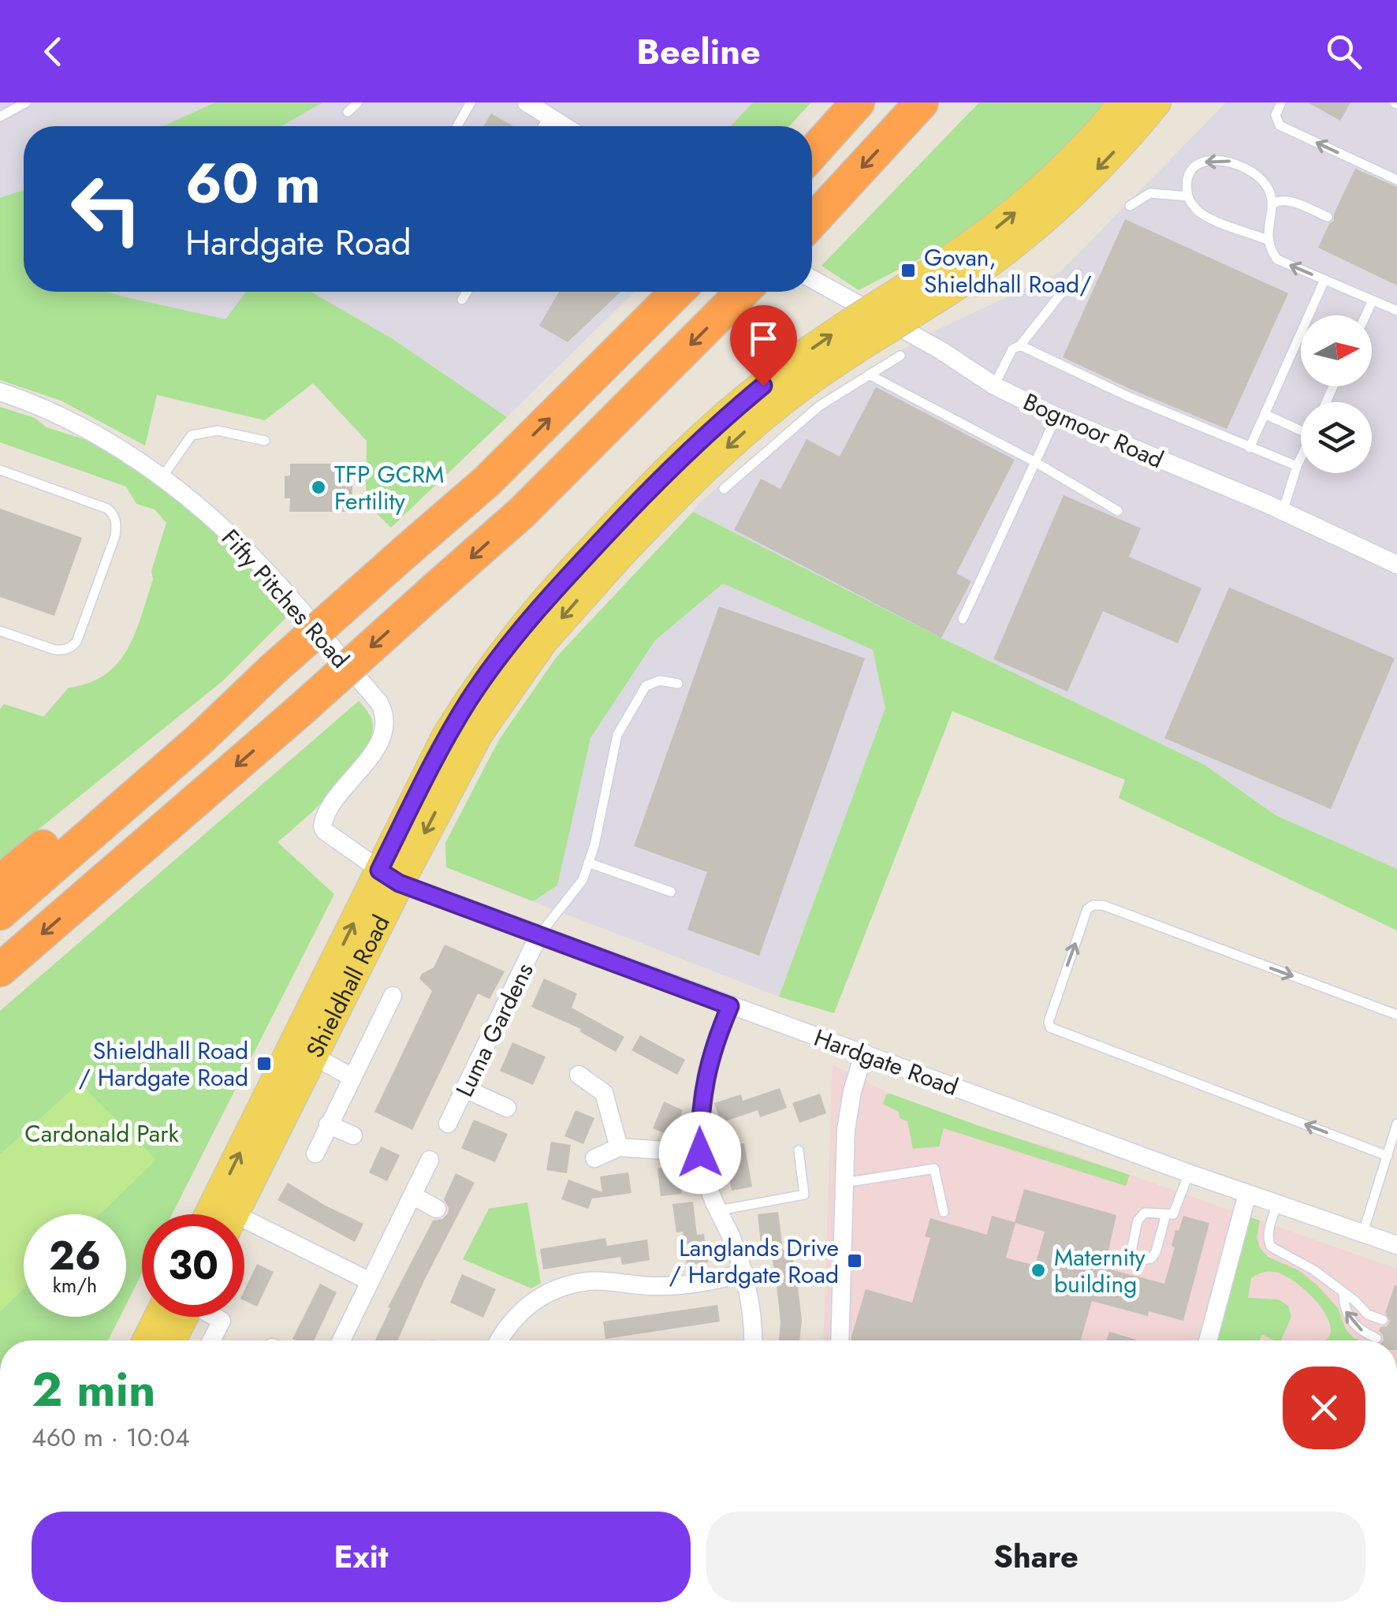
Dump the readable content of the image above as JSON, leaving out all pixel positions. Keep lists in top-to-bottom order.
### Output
{
  "streets": {
    "main road": ["Shieldhall Road"],
    "street": [
      "Bogmoor Road",
      "Fifty Pitches Road",
      "Luma Gardens",
      "Hardgate Road"
    ]
  },
  "crossings": [
    ["Fifty Pitches Road", "Shieldhall Road"],
    ["Fifty Pitches Road", "Hardgate Road"],
    ["Shieldhall Road", "Hardgate Road"],
    ["Luma Gardens", "Hardgate Road"]
  ],
  "parks": ["Cardonald Park"],
  "places": {
    "transit": ["Govan, Shieldhall Road/", "Shieldhall Road / Hardgate Road", "Langlands Drive / Hardgate Road"],
    "other": ["TFP GCRM Fertility", "Maternity building"]
  },
  "north": "right",
  "page": {
    "header": "Beeline",
    "turn": ["60 m", "Hardgate Road"],
    "speed": "26 km/h",
    "limit": "30",
    "heading": ["2 min", "460 m · 10:04"],
    "buttons": ["Exit", "Share"]
  }
}
